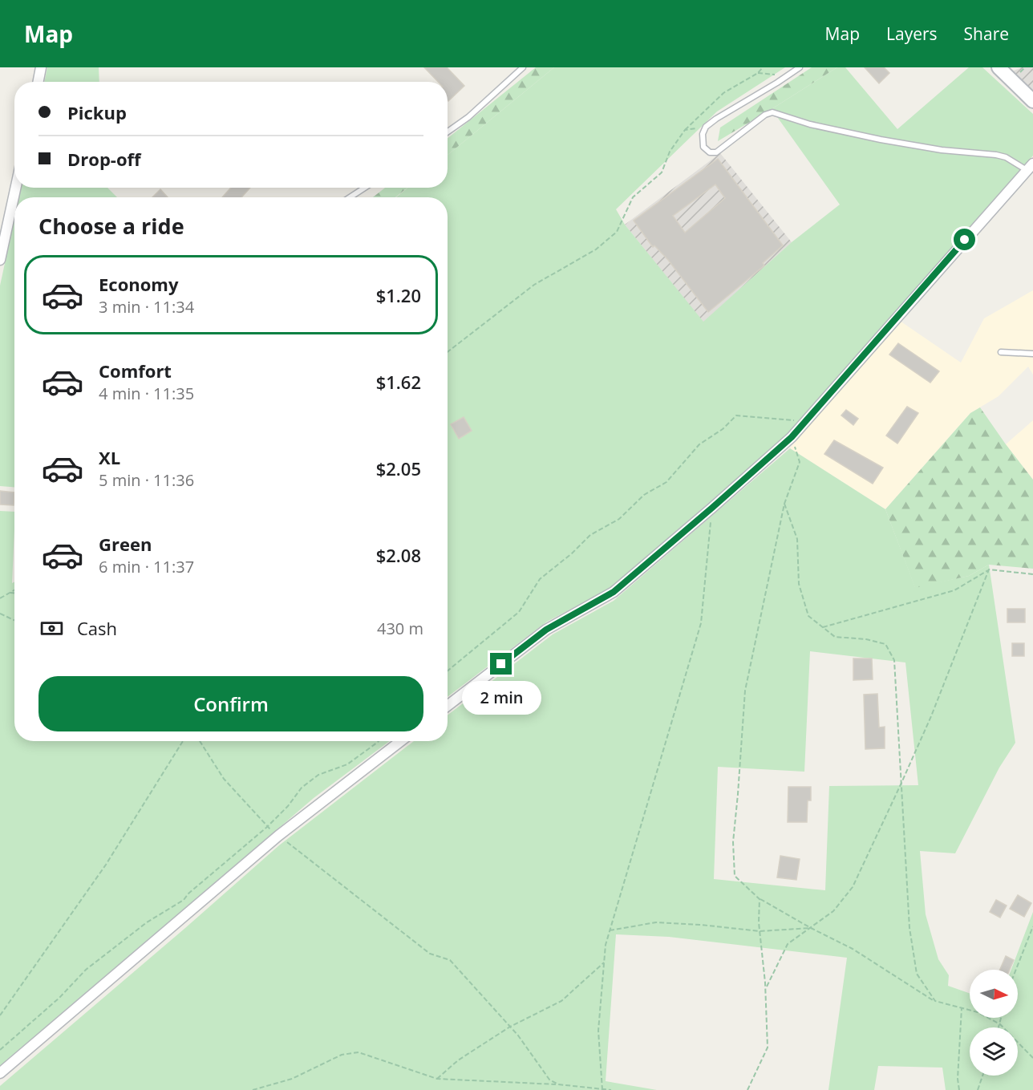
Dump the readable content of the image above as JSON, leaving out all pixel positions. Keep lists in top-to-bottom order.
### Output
{
  "north": "right",
  "page": {
    "header": "Map",
    "nav": ["Map", "Layers", "Share"],
    "banner": ["Pickup", "Drop-off"],
    "heading": "Choose a ride",
    "list": [
      {
        "name": "Economy",
        "note": "3 min · 11:34",
        "value": "$1.20"
      },
      {
        "name": "Comfort",
        "note": "4 min · 11:35",
        "value": "$1.62"
      },
      {
        "name": "XL",
        "note": "5 min · 11:36",
        "value": "$2.05"
      },
      {
        "name": "Green",
        "note": "6 min · 11:37",
        "value": "$2.08"
      }
    ],
    "pay": ["Cash", "430 m"],
    "buttons": "Confirm",
    "bubble": "2 min"
  }
}
